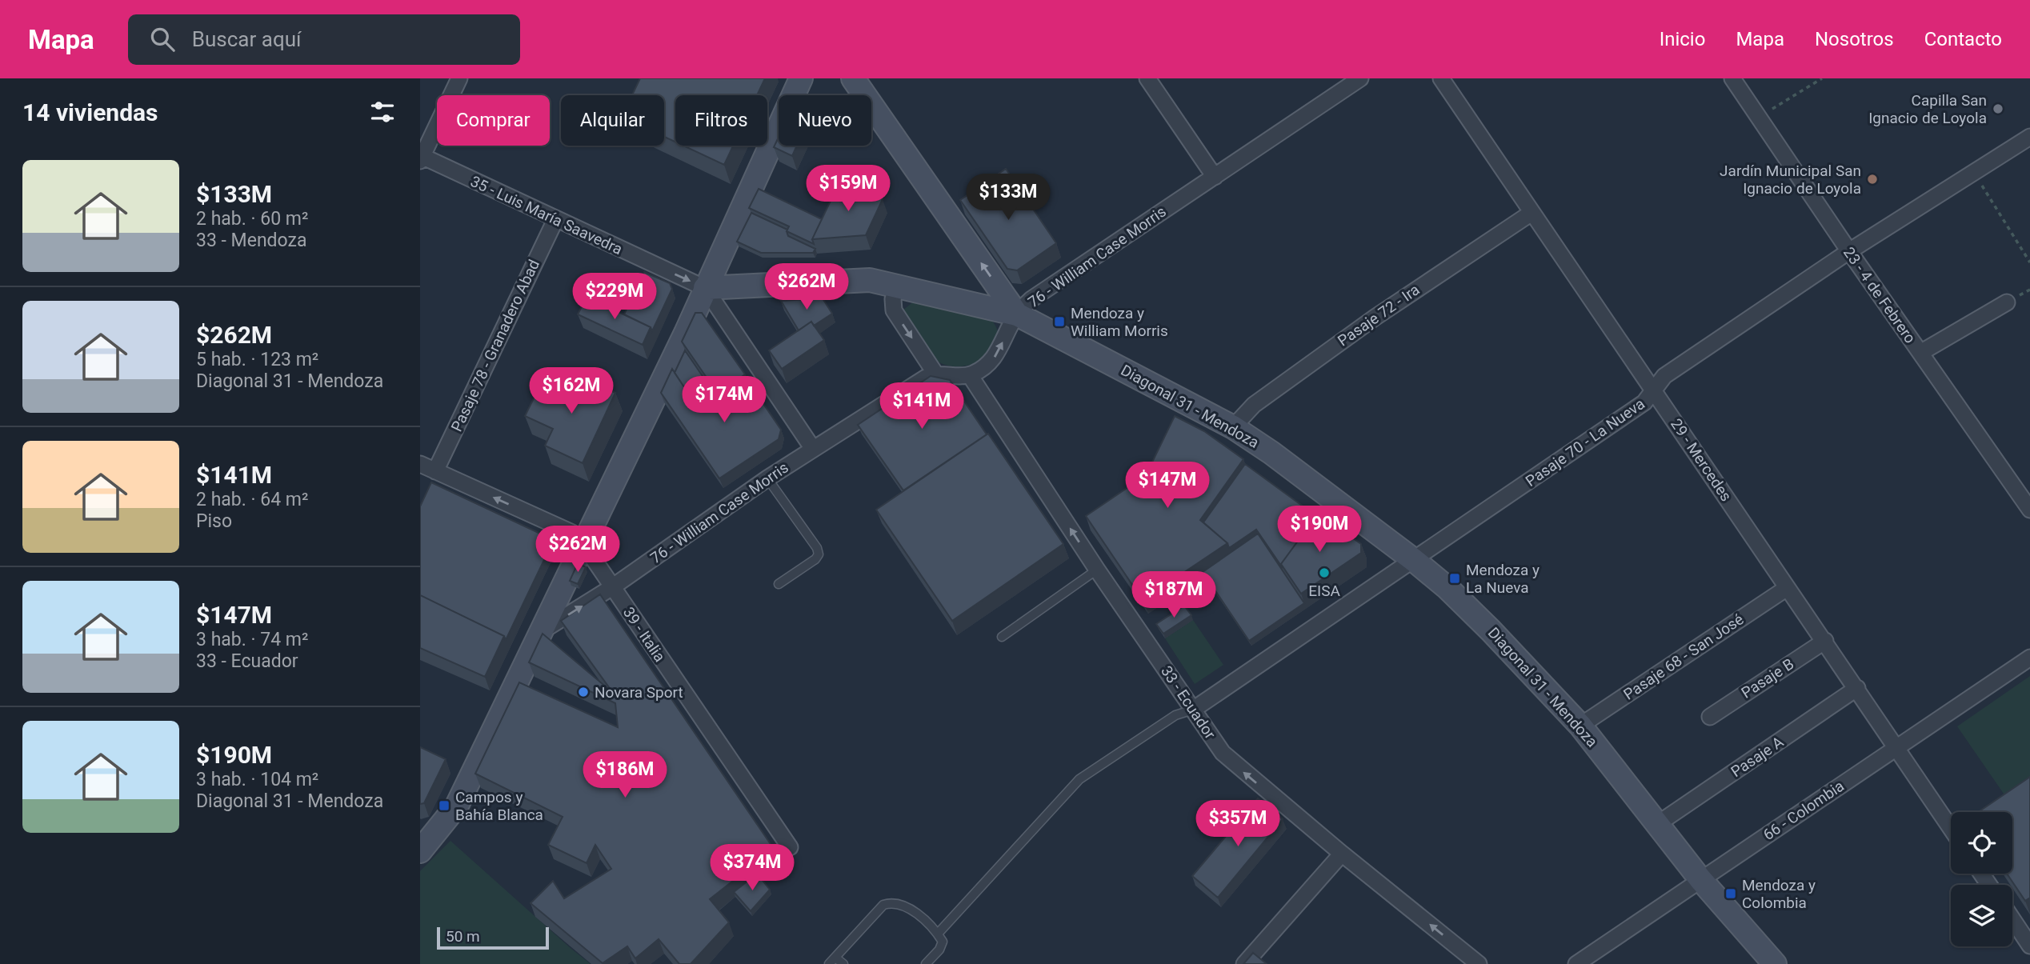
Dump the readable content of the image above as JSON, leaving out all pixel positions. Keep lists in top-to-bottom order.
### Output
{
  "streets": {
    "street": [
      "35 - Luis María Saavedra",
      "76 - William Case Morris",
      "23 - 4 de Febrero",
      "Pasaje 72 - Ira",
      "Pasaje 78 - Granadero Abad",
      "Diagonal 31 - Mendoza",
      "Pasaje 70 - La Nueva",
      "29 - Mercedes",
      "39 - Italia",
      "Pasaje 68 - San José",
      "Pasaje B",
      "33 - Ecuador",
      "Pasaje A",
      "66 - Colombia"
    ]
  },
  "crossings": [
    ["35 - Luis María Saavedra", "Pasaje 78 - Granadero Abad"],
    ["35 - Luis María Saavedra", "Diagonal 31 - Mendoza"],
    ["76 - William Case Morris", "Diagonal 31 - Mendoza"],
    ["76 - William Case Morris", "39 - Italia"],
    ["76 - William Case Morris", "33 - Ecuador"],
    ["23 - 4 de Febrero", "Pasaje 70 - La Nueva"],
    ["Pasaje 72 - Ira", "Diagonal 31 - Mendoza"],
    ["Pasaje 72 - Ira", "29 - Mercedes"],
    ["Pasaje 78 - Granadero Abad", "39 - Italia"],
    ["Diagonal 31 - Mendoza", "Pasaje 70 - La Nueva"],
    ["Diagonal 31 - Mendoza", "Pasaje 68 - San José"],
    ["Diagonal 31 - Mendoza", "Pasaje A"],
    ["Diagonal 31 - Mendoza", "66 - Colombia"],
    ["Pasaje 70 - La Nueva", "29 - Mercedes"],
    ["Pasaje 70 - La Nueva", "33 - Ecuador"],
    ["29 - Mercedes", "Pasaje 68 - San José"],
    ["29 - Mercedes", "Pasaje B"],
    ["29 - Mercedes", "Pasaje A"],
    ["29 - Mercedes", "66 - Colombia"]
  ],
  "one_way": ["35 - Luis María Saavedra", "33 - Ecuador"],
  "places": {
    "other": [
      "Capilla San Ignacio de Loyola",
      "Jardín Municipal San Ignacio de Loyola",
      "EISA",
      "Novara Sport"
    ],
    "transit": [
      "Mendoza y William Morris",
      "Mendoza y La Nueva",
      "Campos y Bahía Blanca",
      "Mendoza y Colombia"
    ]
  },
  "scale_bar": "50 m",
  "page": {
    "header": "Mapa",
    "search": "Buscar aquí",
    "nav": [
      "Inicio",
      "Mapa",
      "Nosotros",
      "Contacto"
    ],
    "heading": "14 viviendas",
    "chip": [
      "Comprar",
      "Alquilar",
      "Filtros",
      "Nuevo"
    ],
    "list": [
      {
        "name": "$133M",
        "note": "2 hab. · 60 m² · 33 - Mendoza"
      },
      {
        "name": "$262M",
        "note": "5 hab. · 123 m² · Diagonal 31 - Mendoza"
      },
      {
        "name": "$141M",
        "note": "2 hab. · 64 m² · Piso"
      },
      {
        "name": "$147M",
        "note": "3 hab. · 74 m² · 33 - Ecuador"
      },
      {
        "name": "$190M",
        "note": "3 hab. · 104 m² · Diagonal 31 - Mendoza"
      }
    ],
    "price": [
      "$159M",
      "$133M",
      "$262M",
      "$229M",
      "$162M",
      "$174M",
      "$141M",
      "$147M",
      "$190M",
      "$262M",
      "$187M",
      "$186M",
      "$357M",
      "$374M"
    ],
    "scale": "50 m"
  }
}
